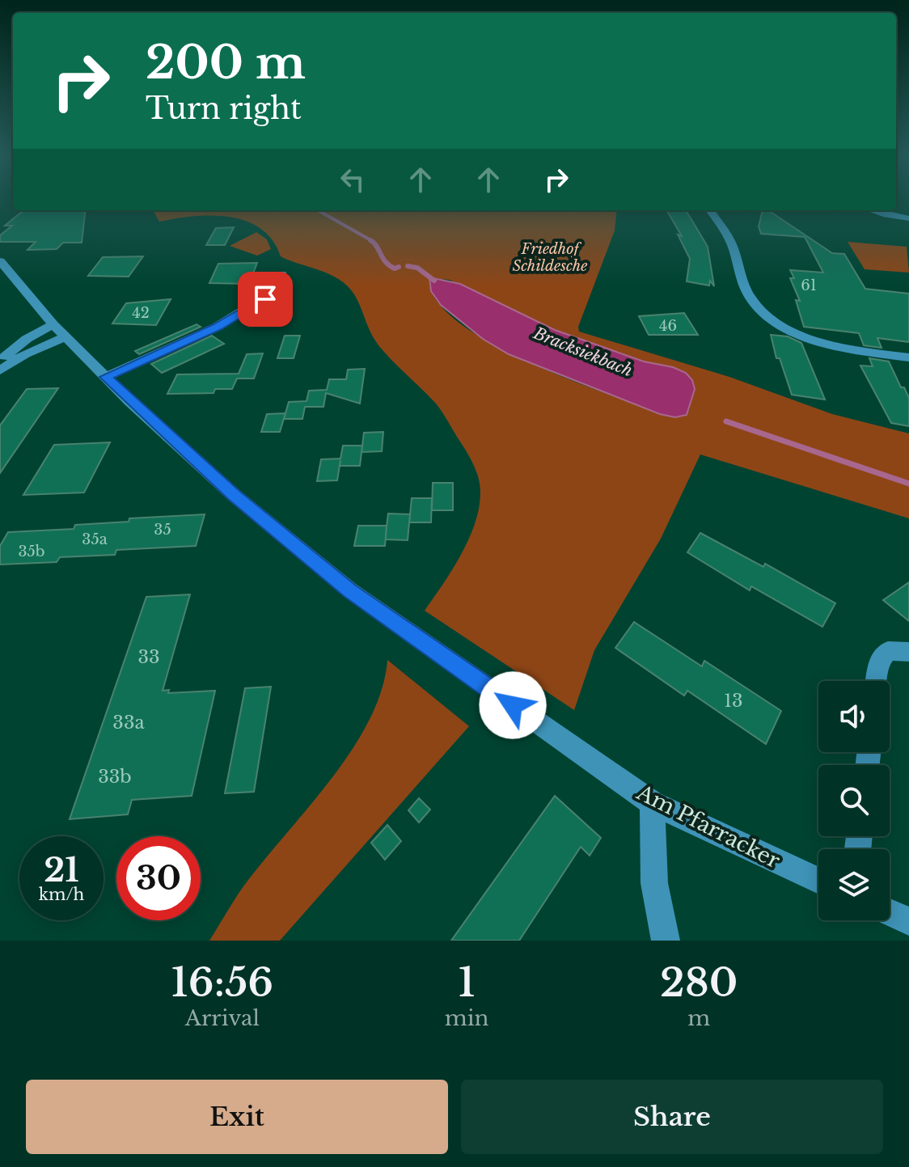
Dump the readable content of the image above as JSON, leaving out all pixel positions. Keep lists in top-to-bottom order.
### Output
{
  "streets": {
    "street": ["Am Pfarracker"]
  },
  "water": ["Bracksiekbach"],
  "parks": ["Friedhof Schildesche"],
  "house_numbers": [
    "61",
    "42",
    "46",
    "35",
    "35a",
    "35b",
    "33",
    "13",
    "33a",
    "33b"
  ],
  "page": {
    "turn": ["200 m", "Turn right"],
    "speed": "21 km/h",
    "limit": "30",
    "eta": [
      "16:56",
      "Arrival",
      "1",
      "min",
      "280",
      "m"
    ],
    "buttons": ["Exit", "Share"]
  }
}
